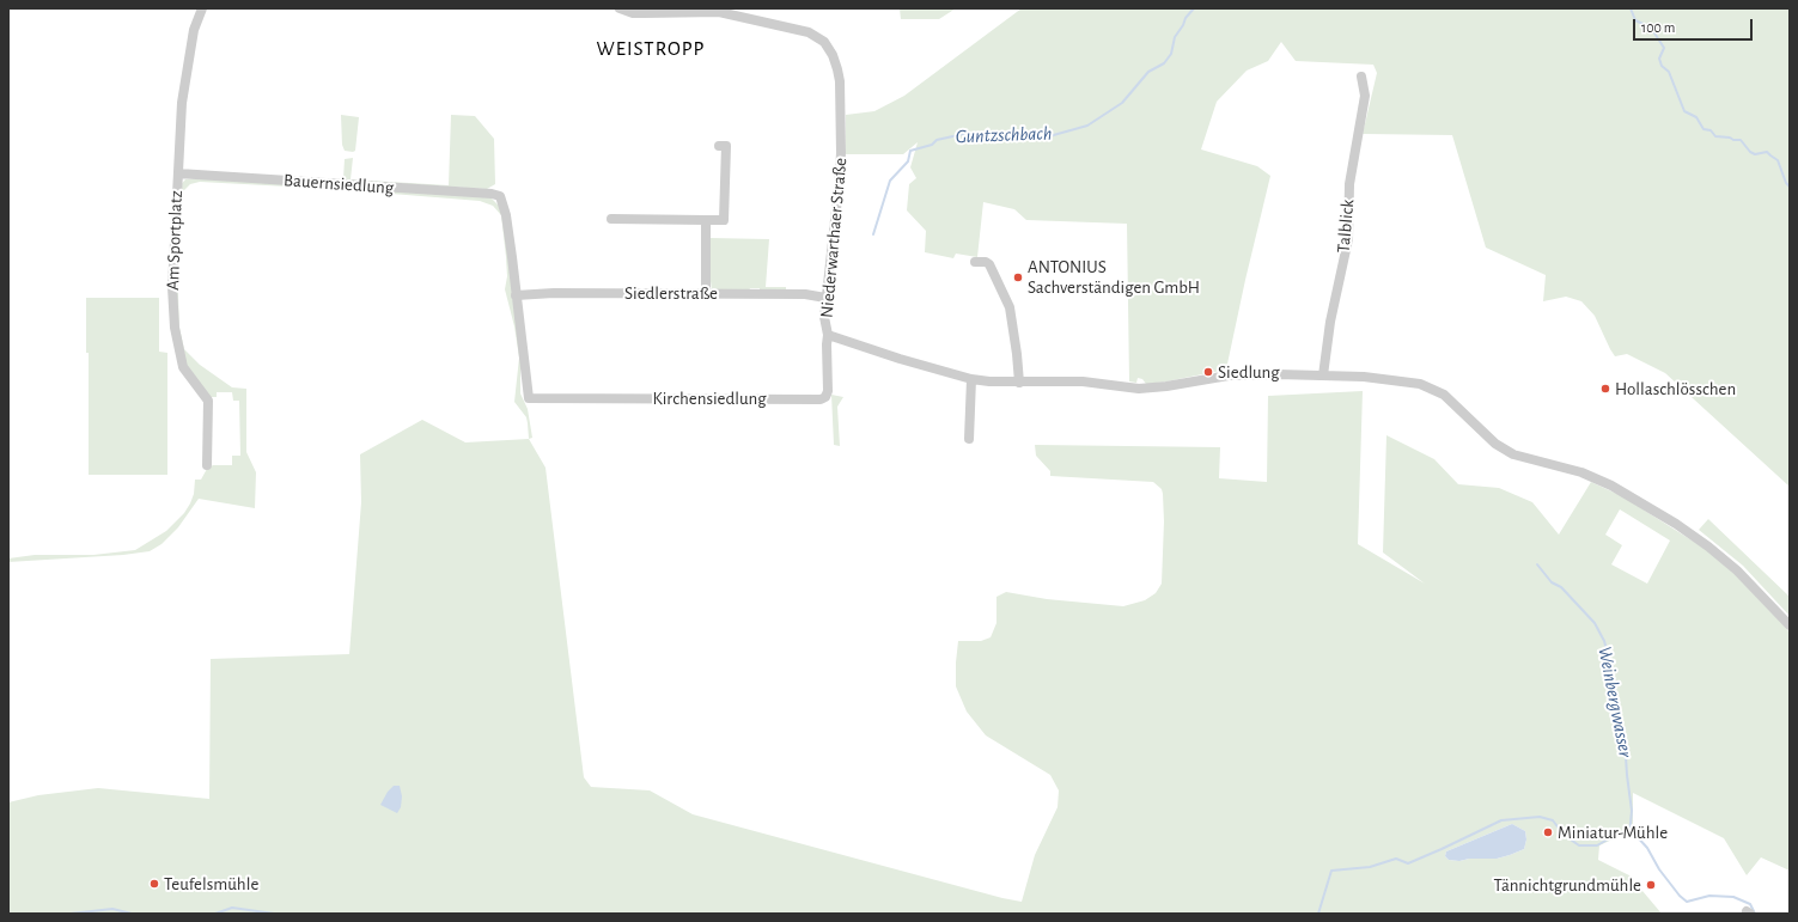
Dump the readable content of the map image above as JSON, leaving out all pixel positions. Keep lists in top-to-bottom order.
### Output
{
  "streets": {
    "street": [
      "Bauernsiedlung",
      "Talblick",
      "Niederwarthaer Straße",
      "Am Sportplatz",
      "Siedlerstraße",
      "Kirchensiedlung"
    ]
  },
  "crossings": [
    ["Bauernsiedlung", "Am Sportplatz"],
    ["Bauernsiedlung", "Siedlerstraße"],
    ["Bauernsiedlung", "Kirchensiedlung"],
    ["Talblick", "Niederwarthaer Straße"],
    ["Niederwarthaer Straße", "Siedlerstraße"],
    ["Niederwarthaer Straße", "Kirchensiedlung"],
    ["Siedlerstraße", "Kirchensiedlung"]
  ],
  "districts": ["WEISTROPP"],
  "water": ["Guntzschbach", "Weinbergwasser"],
  "places": [
    "ANTONIUS Sachverständigen GmbH",
    "Siedlung",
    "Hollaschlösschen",
    "Miniatur-Mühle",
    "Teufelsmühle",
    "Tännichtgrundmühle"
  ],
  "scale_bar": "100 m"
}
